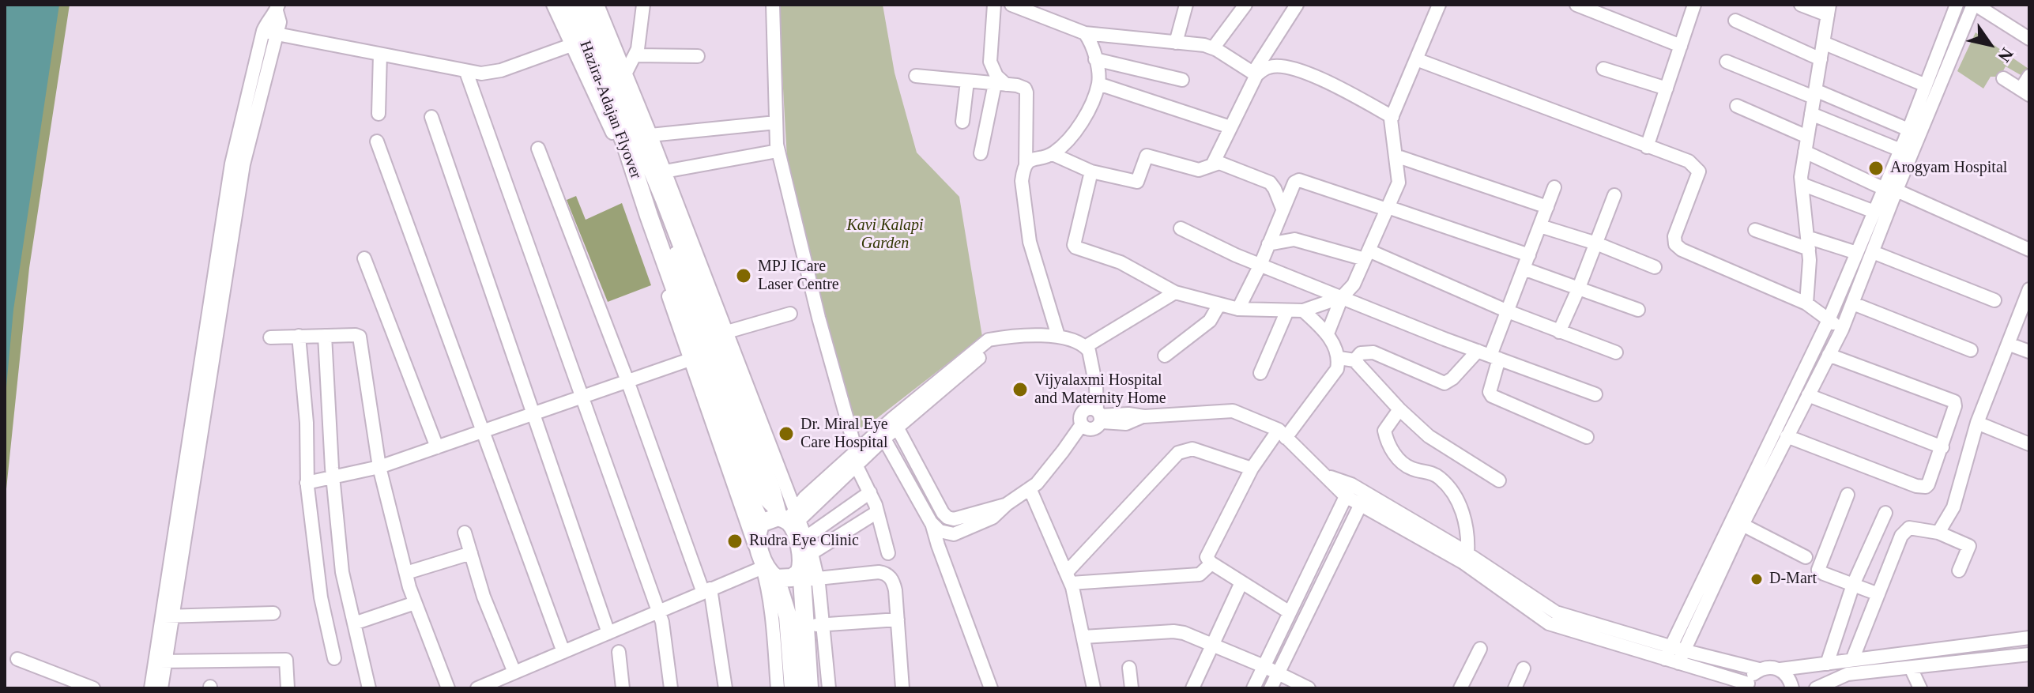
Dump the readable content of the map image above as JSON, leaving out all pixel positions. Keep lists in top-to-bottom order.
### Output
{
  "streets": {
    "highway": ["Hazira-Adajan Flyover"]
  },
  "parks": ["Kavi Kalapi Garden"],
  "places": [
    "Arogyam Hospital",
    "MPJ ICare Laser Centre",
    "Vijyalaxmi Hospital and Maternity Home",
    "Dr. Miral Eye Care Hospital",
    "Rudra Eye Clinic",
    "D-Mart"
  ],
  "north": "bottom right"
}
